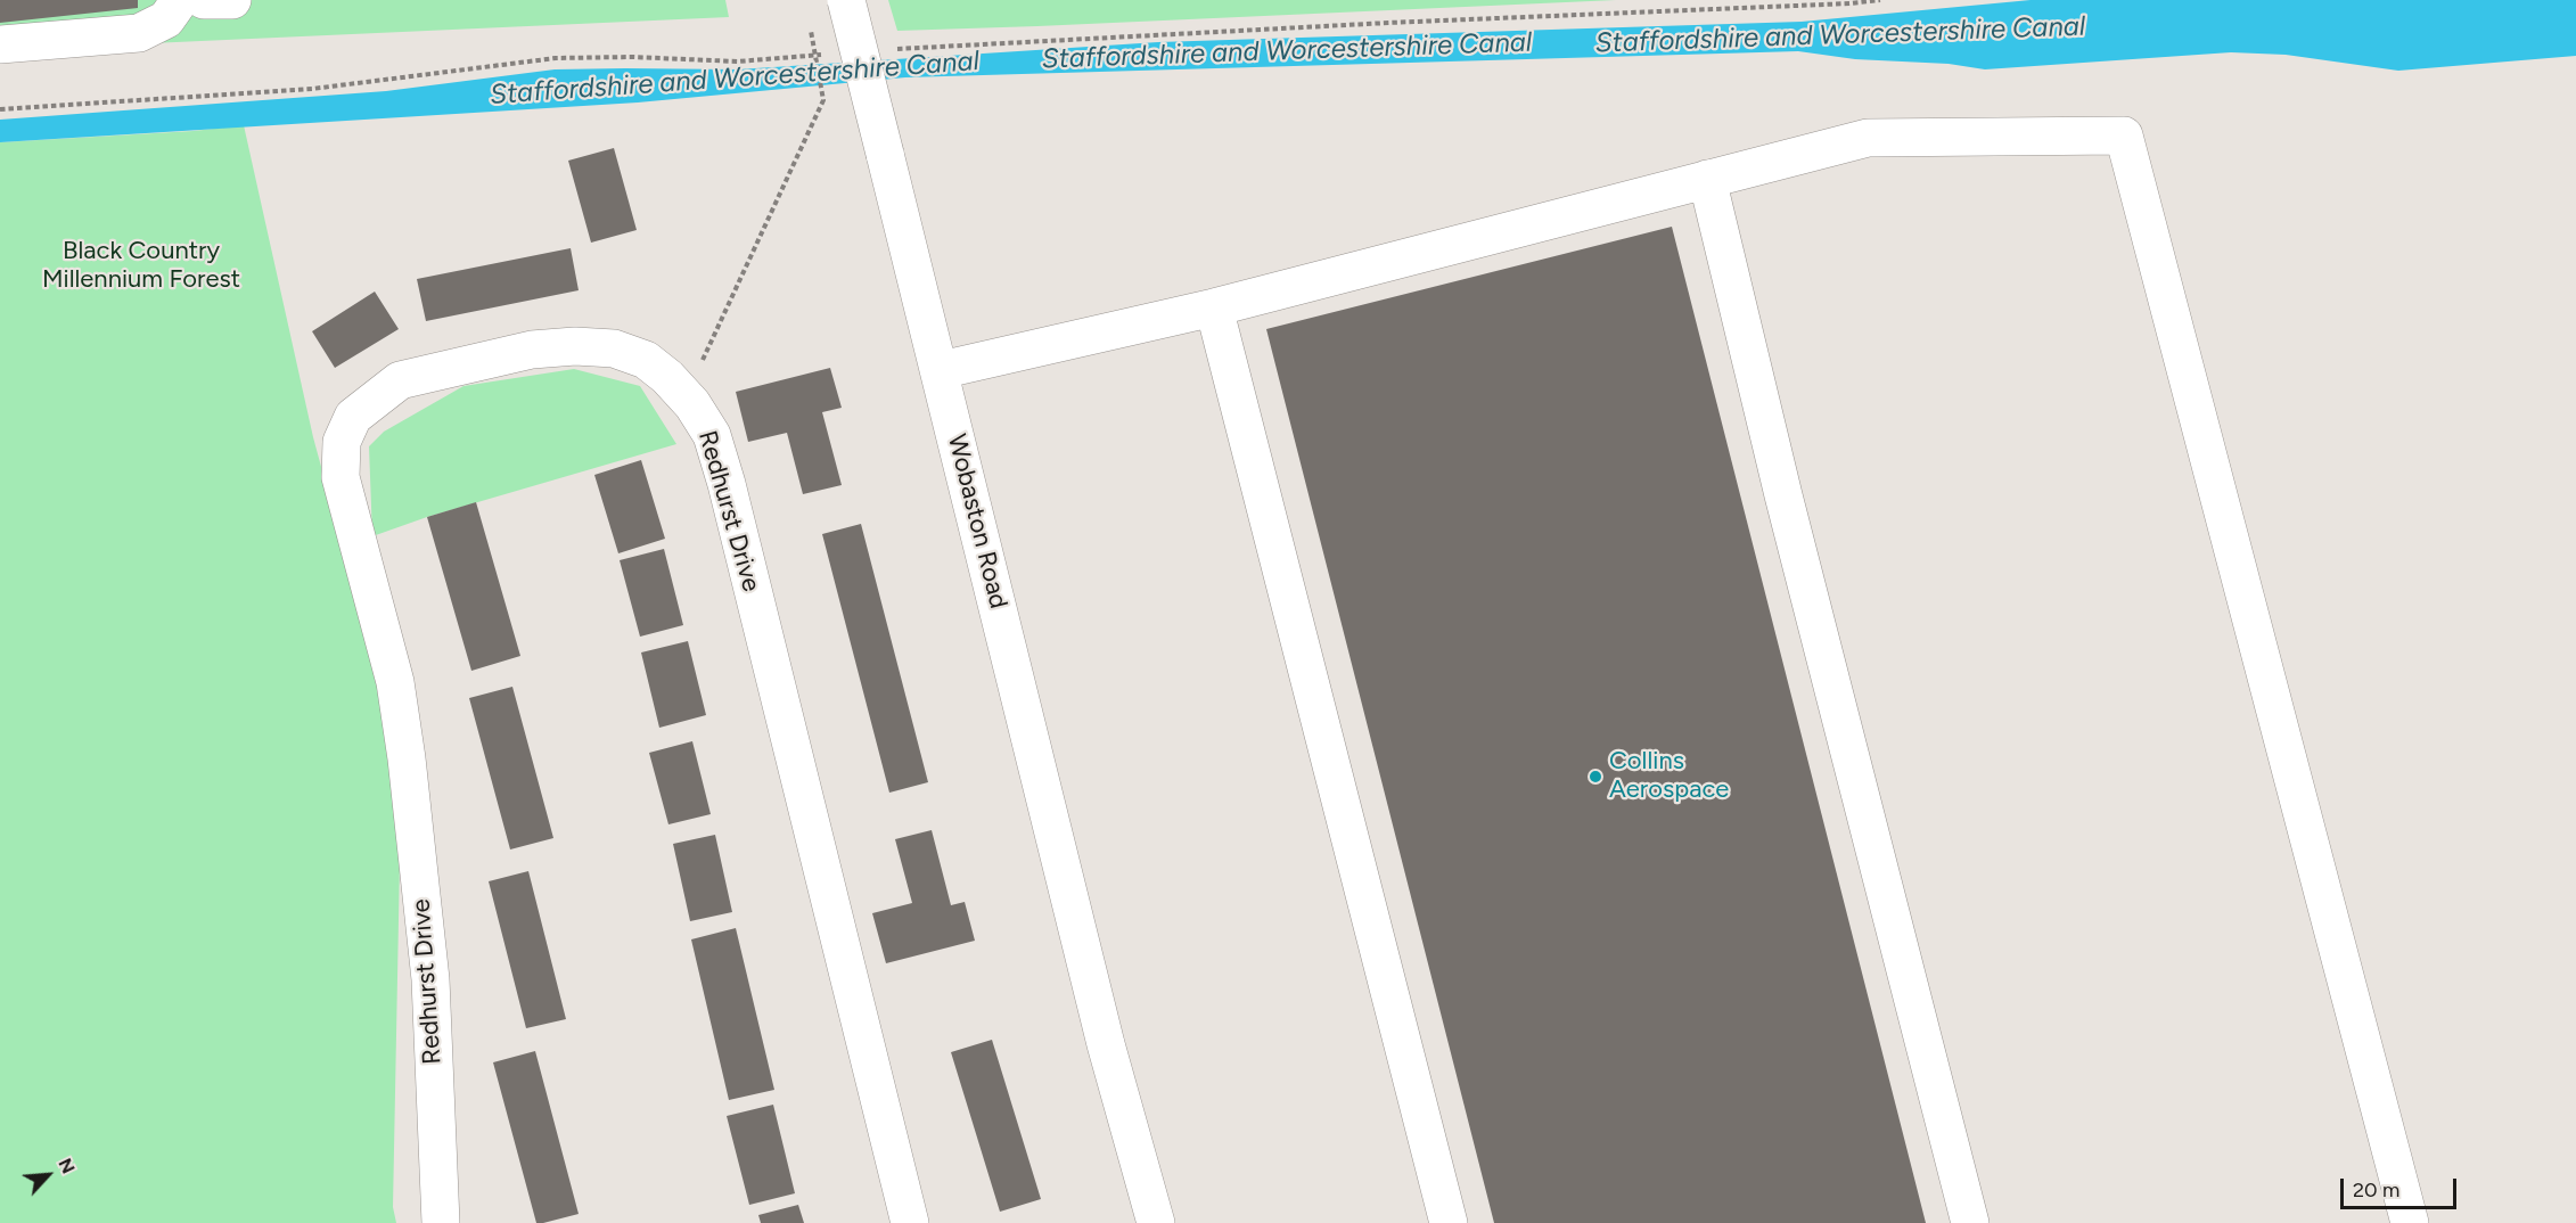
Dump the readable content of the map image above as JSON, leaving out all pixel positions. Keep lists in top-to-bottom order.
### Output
{
  "streets": {
    "street": ["Redhurst Drive", "Wobaston Road"]
  },
  "water": ["Staffordshire and Worcestershire Canal"],
  "parks": ["Black Country Millennium Forest"],
  "places": ["Collins Aerospace"],
  "scale_bar": "20 m",
  "north": "top right"
}
